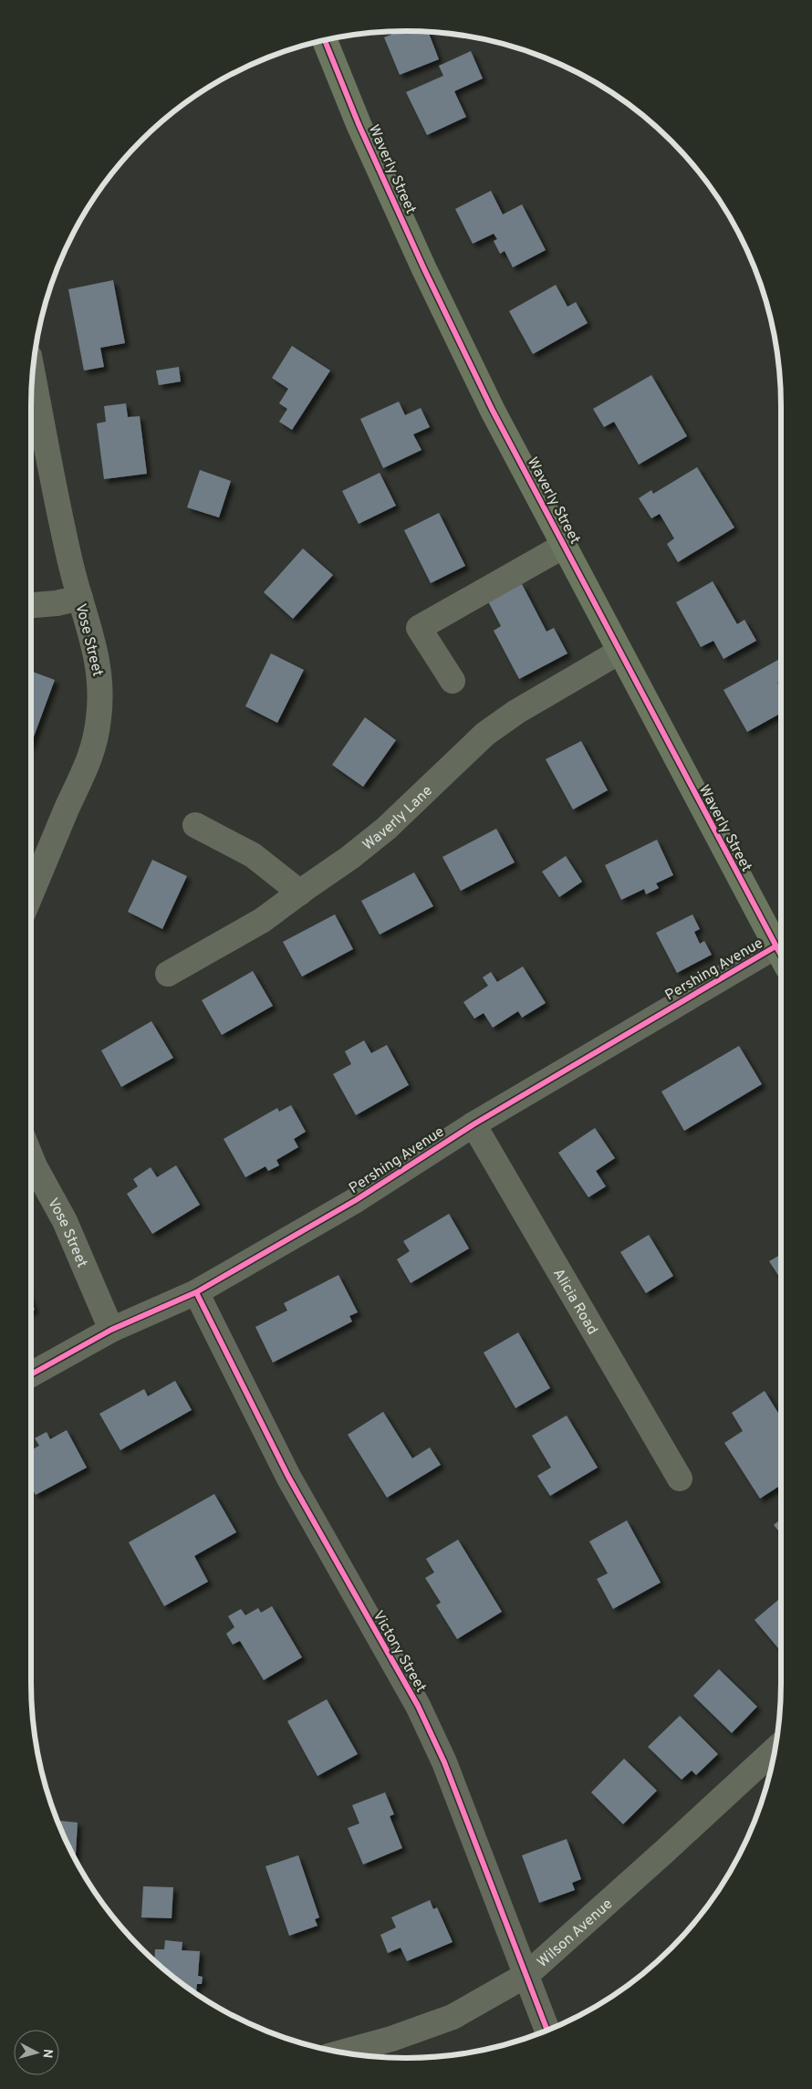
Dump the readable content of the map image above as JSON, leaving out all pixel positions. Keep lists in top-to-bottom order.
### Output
{
  "streets": {
    "main road": ["Waverly Street"],
    "street": [
      "Vose Street",
      "Waverly Lane",
      "Pershing Avenue",
      "Alicia Road",
      "Victory Street",
      "Wilson Avenue"
    ]
  },
  "crossings": [
    ["Waverly Street", "Waverly Lane"],
    ["Vose Street", "Pershing Avenue"],
    ["Pershing Avenue", "Alicia Road"],
    ["Pershing Avenue", "Victory Street"],
    ["Victory Street", "Wilson Avenue"]
  ],
  "north": "right"
}
